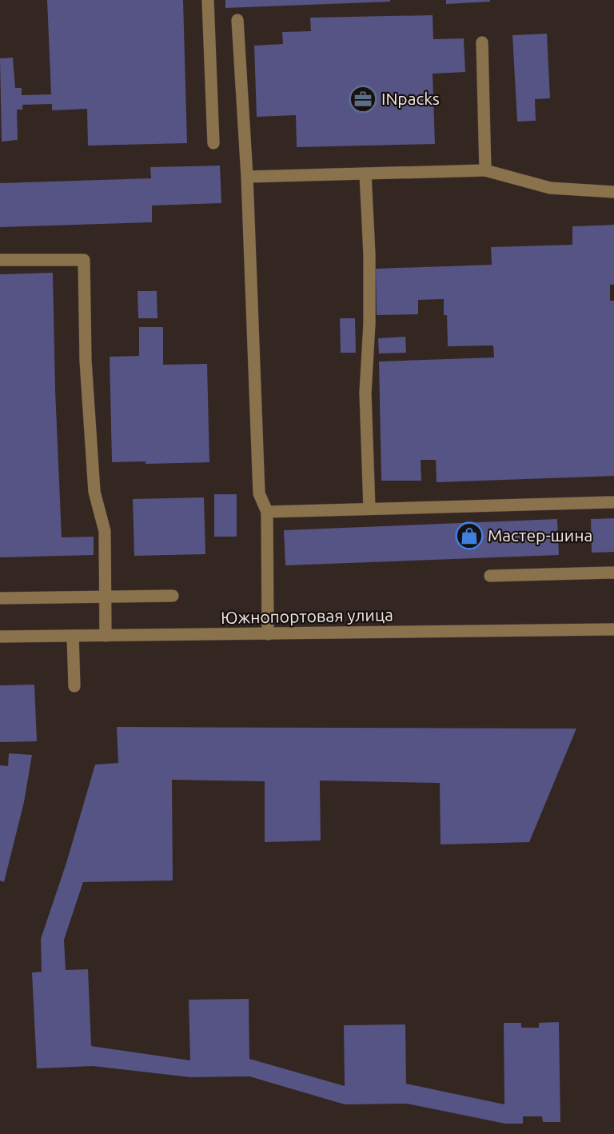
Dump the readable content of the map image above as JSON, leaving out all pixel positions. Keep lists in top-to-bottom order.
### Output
{
  "streets": {
    "street": ["Южнопортовая улица"]
  },
  "places": {
    "office": ["INpacks"],
    "shop": ["Мастер-шина"]
  }
}
